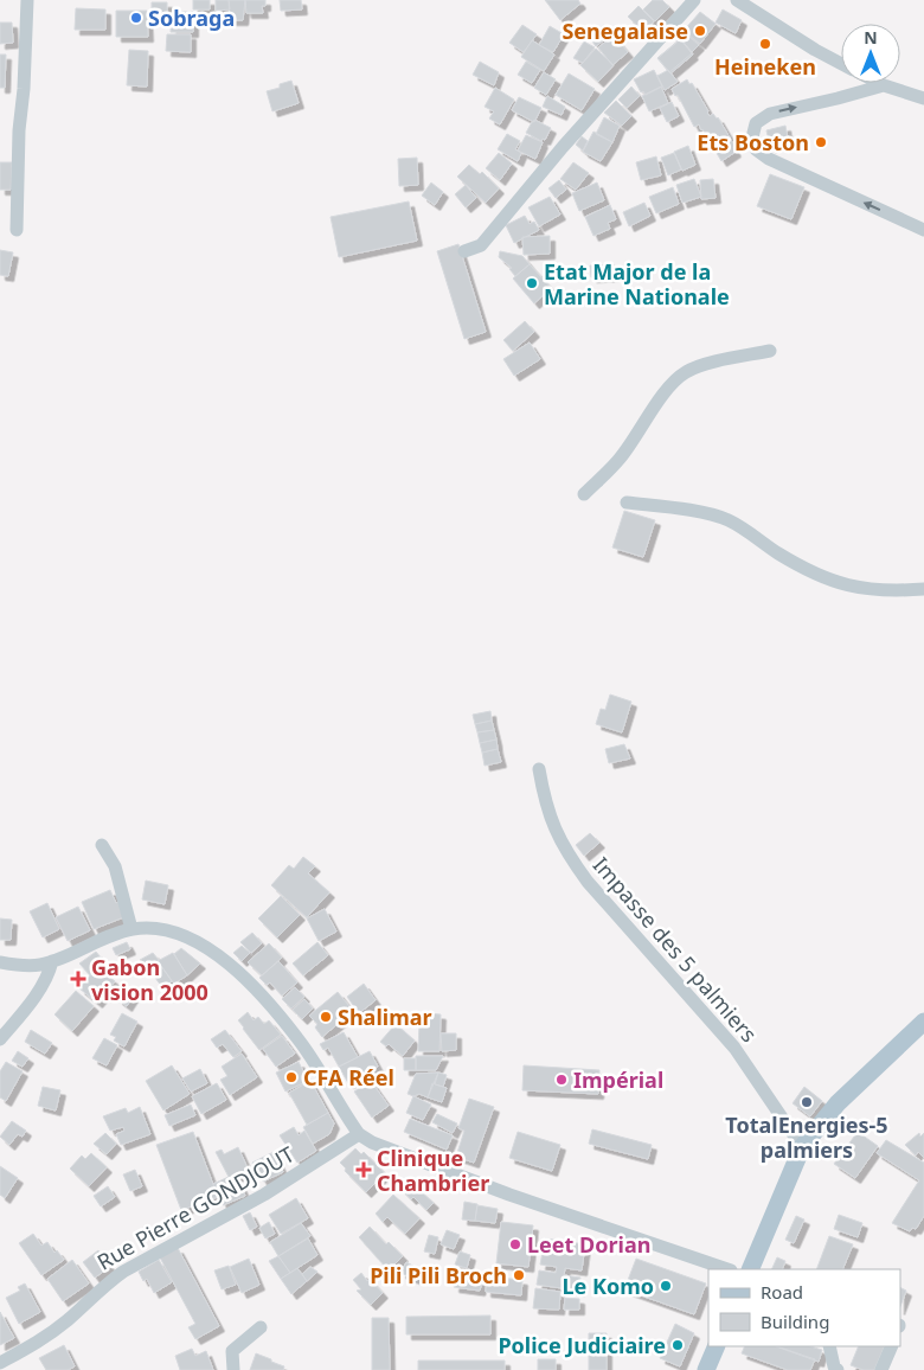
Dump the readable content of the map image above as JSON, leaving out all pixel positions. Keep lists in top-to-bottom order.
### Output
{
  "streets": {
    "street": ["Impasse des 5 palmiers", "Rue Pierre GONDJOUT"]
  },
  "places": {
    "other": [
      "Sobraga",
      "Senegalaise",
      "Heineken",
      "Ets Boston",
      "Etat Major de la Marine Nationale",
      "Shalimar",
      "CFA Réel",
      "Impérial",
      "TotalEnergies-5 palmiers",
      "Leet Dorian",
      "Pili Pili Broch",
      "Le Komo",
      "Police Judiciaire"
    ],
    "health": ["Gabon vision 2000", "Clinique Chambrier"]
  },
  "legend": ["Road", "Building"],
  "north": "top"
}
